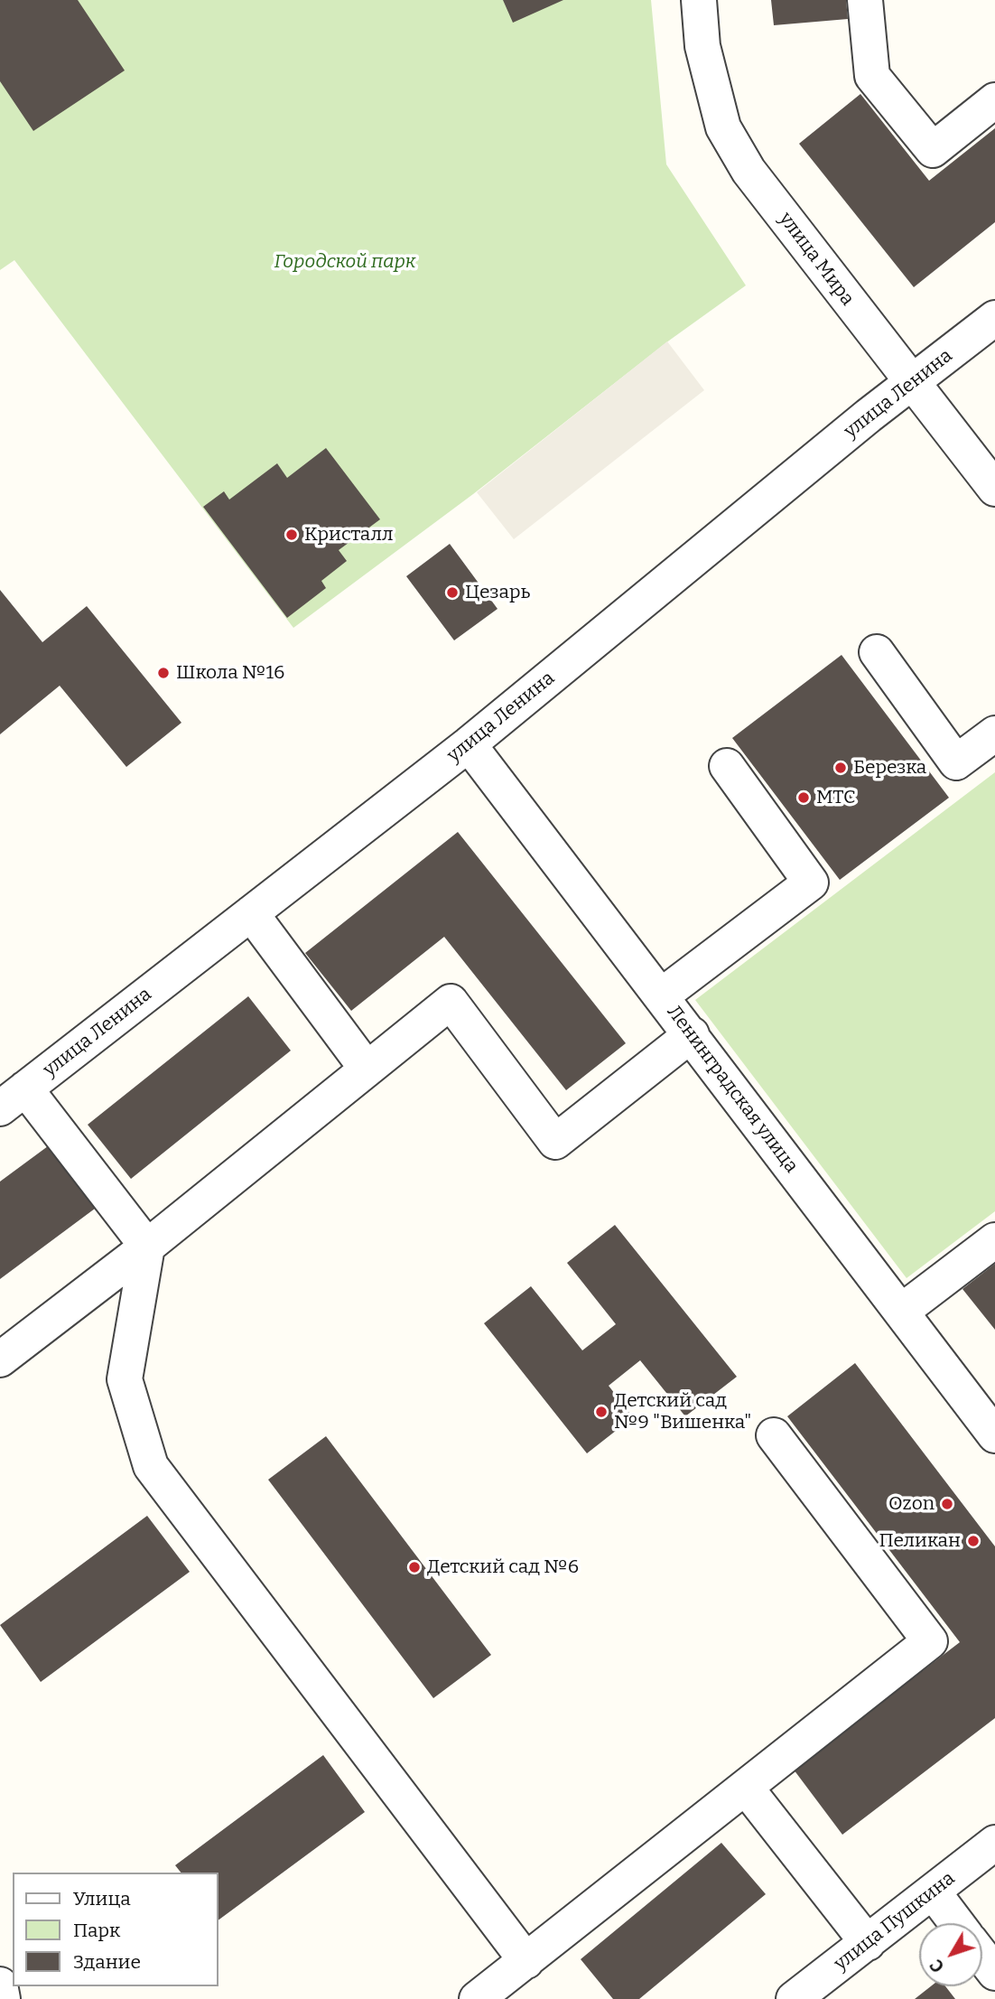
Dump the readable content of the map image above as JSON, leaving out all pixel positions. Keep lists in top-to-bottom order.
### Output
{
  "streets": {
    "street": [
      "улица Мира",
      "улица Ленина",
      "Ленинградская улица",
      "улица Пушкина"
    ]
  },
  "crossings": [
    ["улица Мира", "улица Ленина"],
    ["улица Ленина", "Ленинградская улица"]
  ],
  "parks": ["Городской парк"],
  "places": [
    "Кристалл",
    "Цезарь",
    "Школа №16",
    "Березка",
    "МТС",
    "Детский сад №9 \"Вишенка\"",
    "Ozon",
    "Пеликан",
    "Детский сад №6"
  ],
  "legend": ["Улица", "Парк", "Здание"],
  "north": "bottom left"
}
